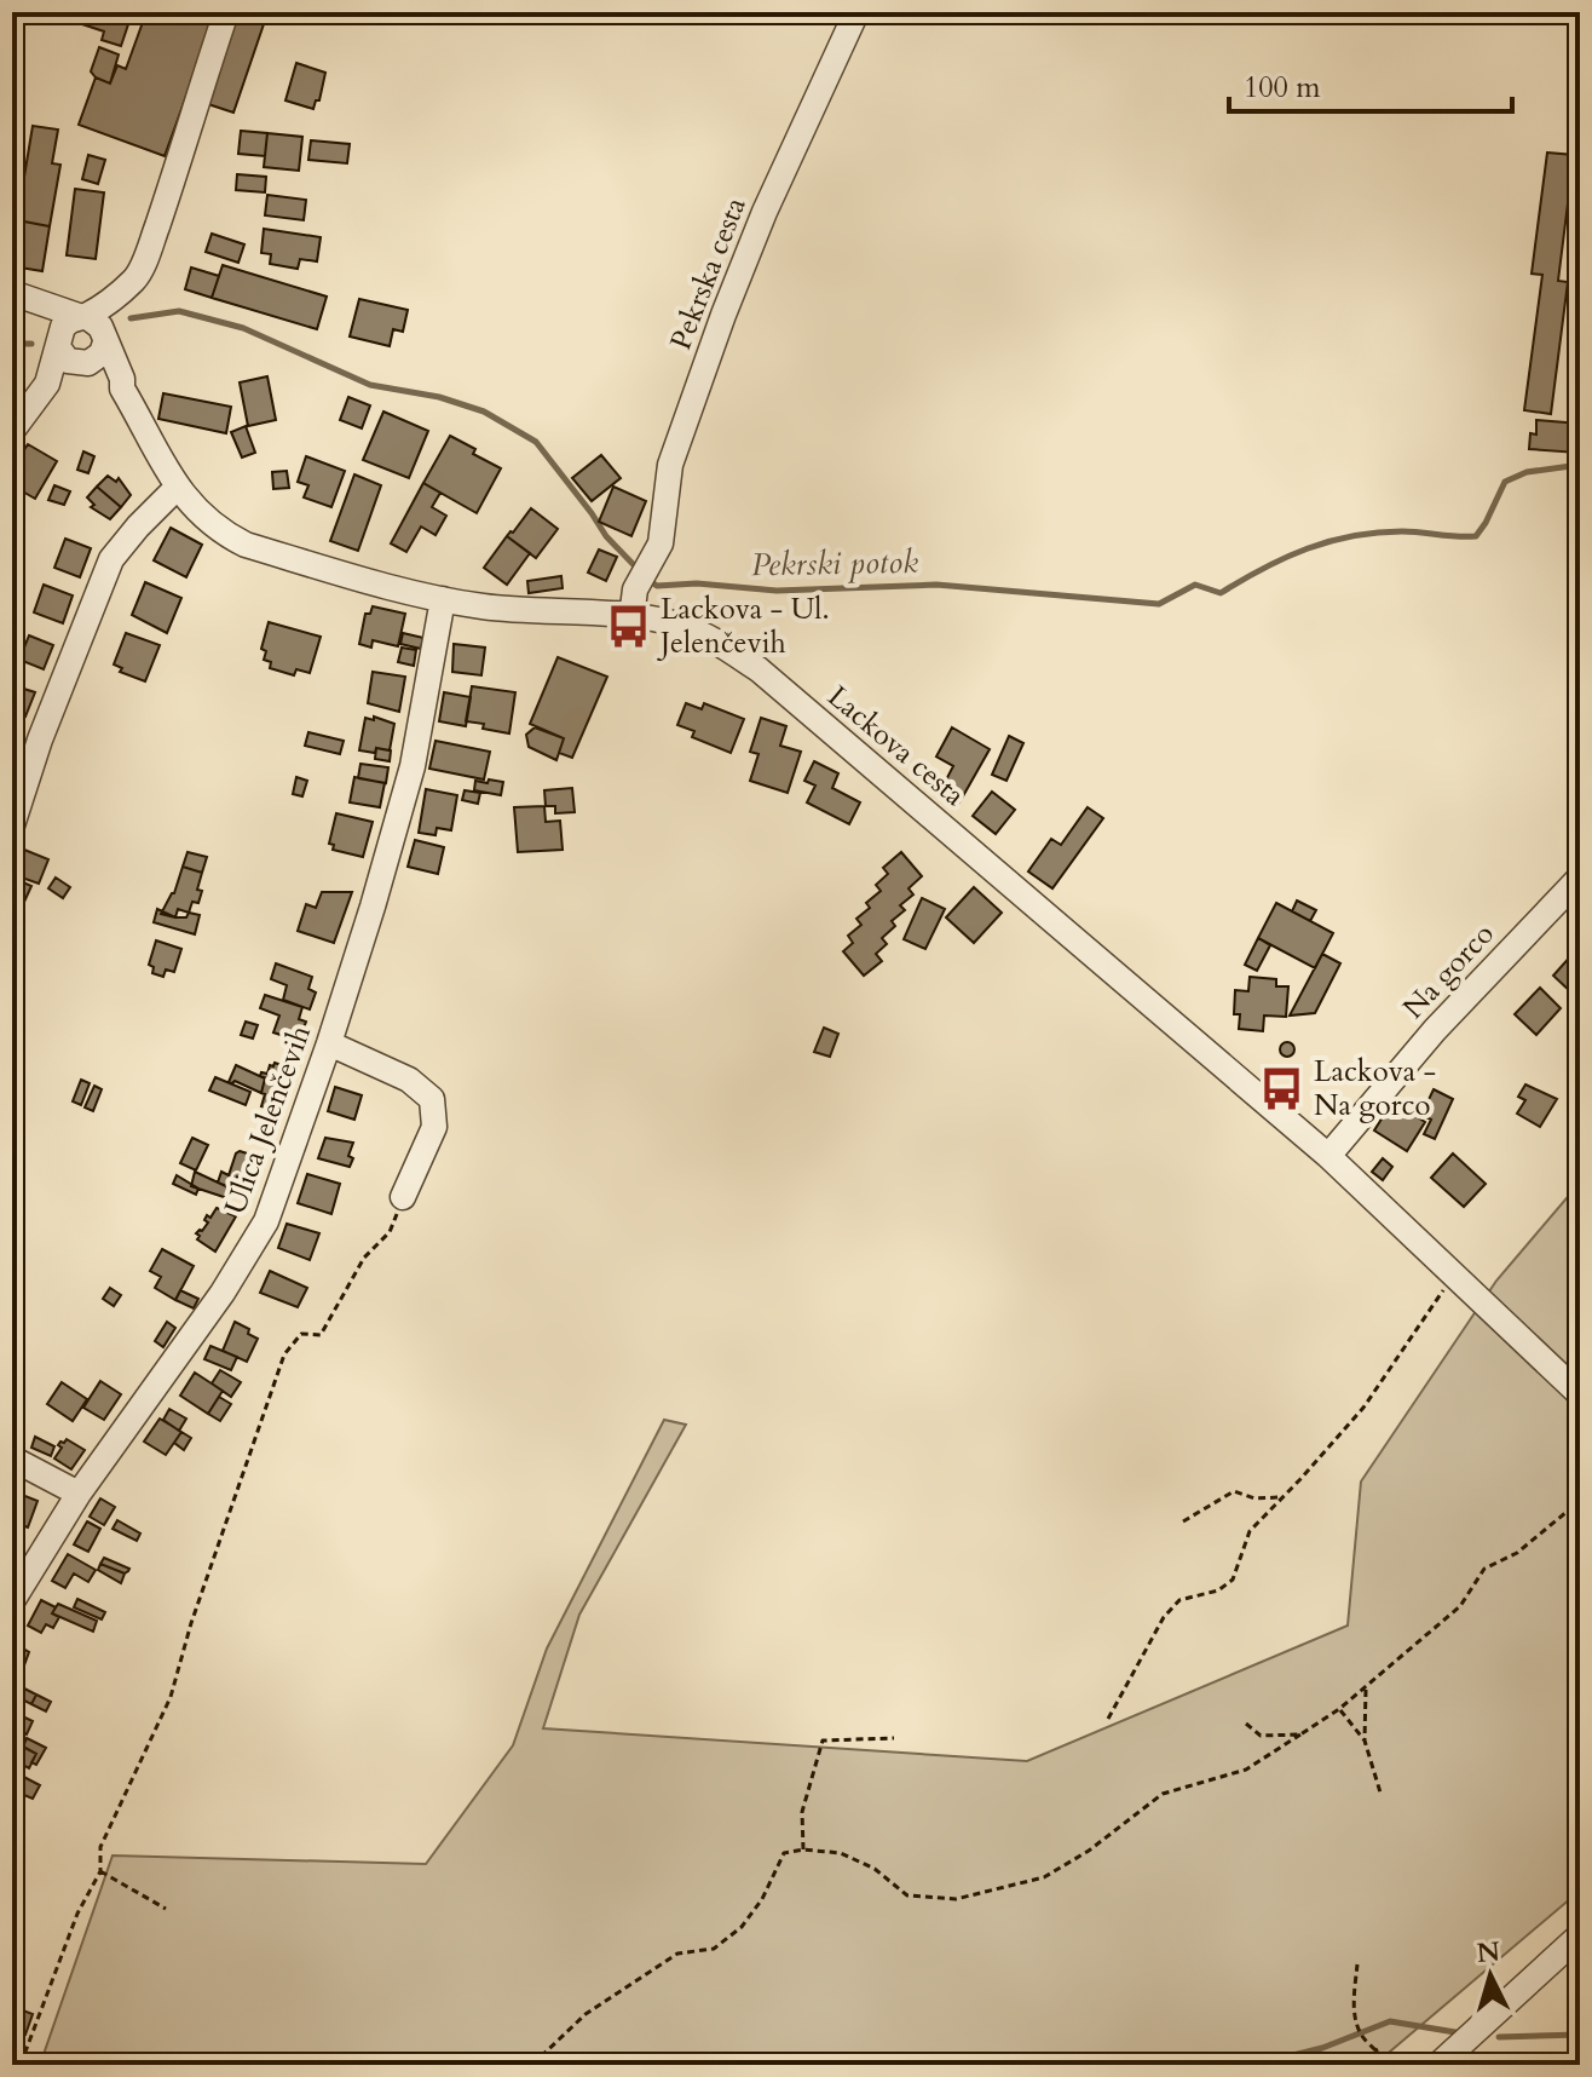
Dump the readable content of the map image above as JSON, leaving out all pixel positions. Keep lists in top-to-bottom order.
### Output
{
  "streets": {
    "street": [
      "Pekrska cesta",
      "Lackova cesta",
      "Na gorco",
      "Ulica Jelenčevih"
    ]
  },
  "crossings": [
    ["Pekrska cesta", "Lackova cesta"],
    ["Lackova cesta", "Na gorco"],
    ["Lackova cesta", "Ulica Jelenčevih"]
  ],
  "water": ["Pekrski potok"],
  "places": {
    "bus stop": ["Lackova - Ul. Jelenčevih", "Lackova - Na gorco"]
  },
  "scale_bar": "100 m",
  "north": "top"
}
